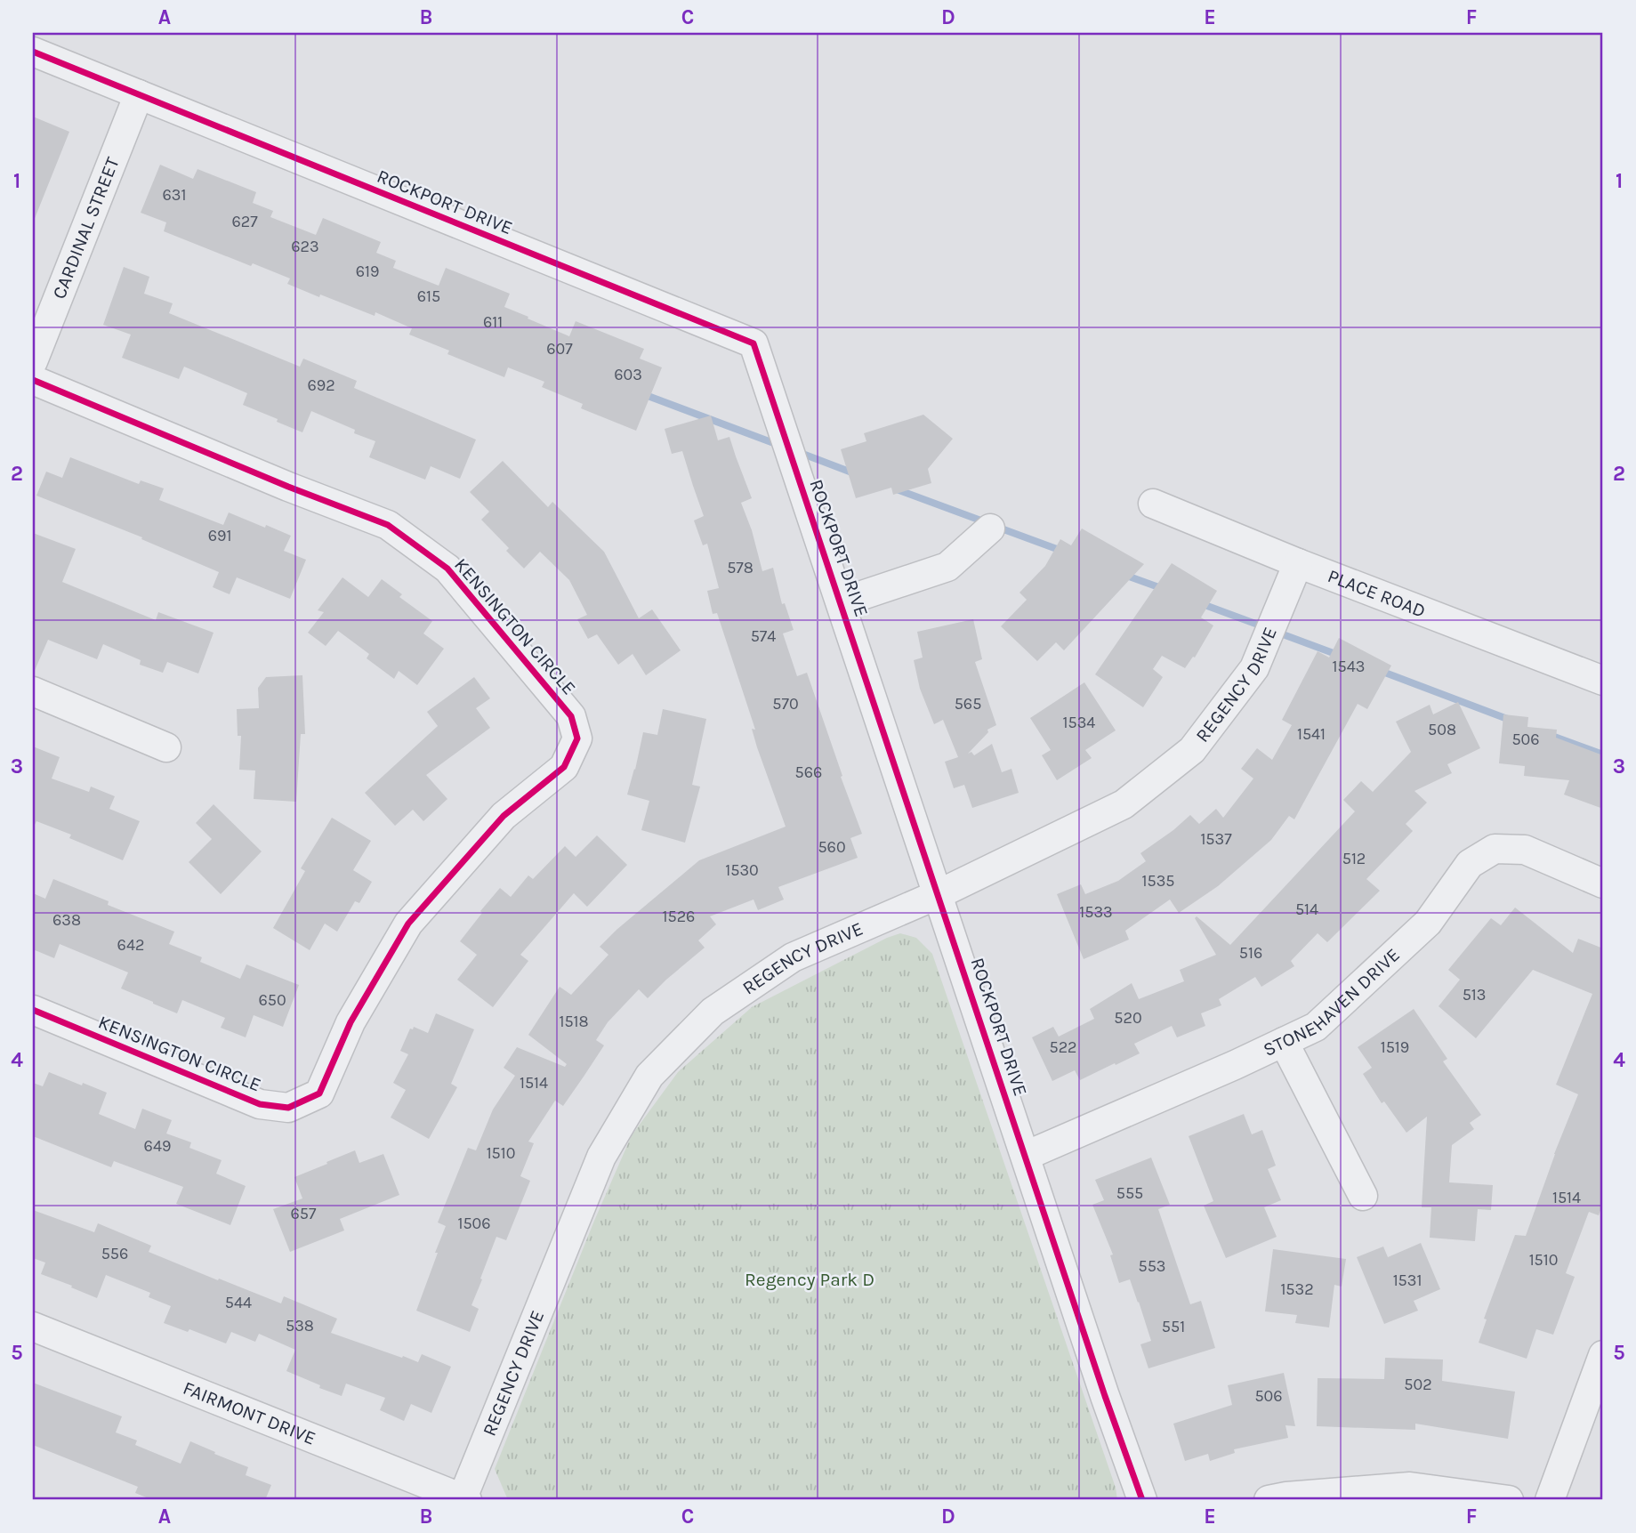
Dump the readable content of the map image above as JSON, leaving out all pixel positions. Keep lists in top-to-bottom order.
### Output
{
  "streets": {
    "street": [
      "ROCKPORT DRIVE",
      "CARDINAL STREET",
      "PLACE ROAD",
      "KENSINGTON CIRCLE",
      "REGENCY DRIVE",
      "STONEHAVEN DRIVE",
      "FAIRMONT DRIVE"
    ]
  },
  "crossings": [
    ["ROCKPORT DRIVE", "CARDINAL STREET"],
    ["ROCKPORT DRIVE", "REGENCY DRIVE"],
    ["ROCKPORT DRIVE", "STONEHAVEN DRIVE"],
    ["PLACE ROAD", "REGENCY DRIVE"],
    ["REGENCY DRIVE", "FAIRMONT DRIVE"]
  ],
  "parks": ["Regency Park D"],
  "house_numbers": [
    "631",
    "627",
    "623",
    "619",
    "615",
    "611",
    "607",
    "603",
    "692",
    "691",
    "578",
    "574",
    "1543",
    "570",
    "565",
    "1534",
    "508",
    "1541",
    "506",
    "566",
    "1537",
    "560",
    "512",
    "1530",
    "1535",
    "514",
    "1533",
    "1526",
    "638",
    "642",
    "516",
    "513",
    "650",
    "520",
    "1518",
    "522",
    "1519",
    "1514",
    "649",
    "1510",
    "555",
    "1514",
    "657",
    "1506",
    "556",
    "1510",
    "553",
    "1531",
    "1532",
    "544",
    "538",
    "551",
    "502",
    "506"
  ],
  "grid": {
    "columns": [
      "A",
      "B",
      "C",
      "D",
      "E",
      "F"
    ],
    "rows": [
      "1",
      "2",
      "3",
      "4",
      "5"
    ]
  }
}
